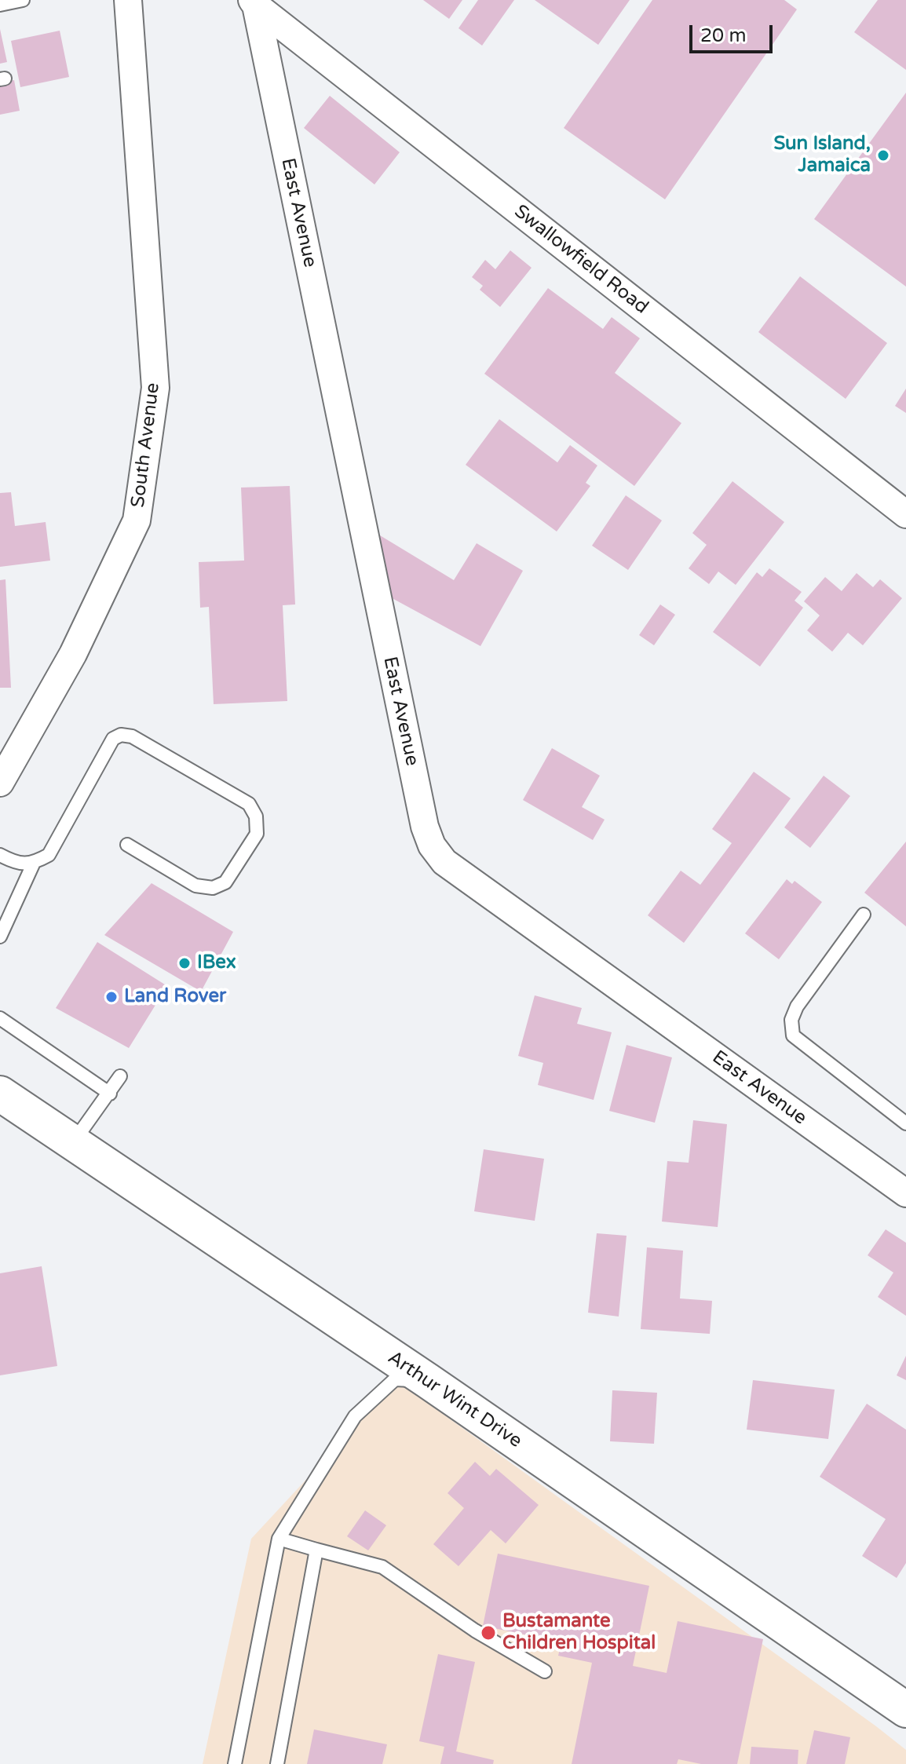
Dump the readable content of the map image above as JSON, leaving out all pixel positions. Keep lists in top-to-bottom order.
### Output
{
  "streets": {
    "main road": ["Arthur Wint Drive"],
    "street": ["East Avenue", "Swallowfield Road", "South Avenue"]
  },
  "crossings": [
    ["East Avenue", "Swallowfield Road"]
  ],
  "places": [
    "Sun Island, Jamaica",
    "IBex",
    "Land Rover",
    "Bustamante Children Hospital"
  ],
  "scale_bar": "20 m"
}
